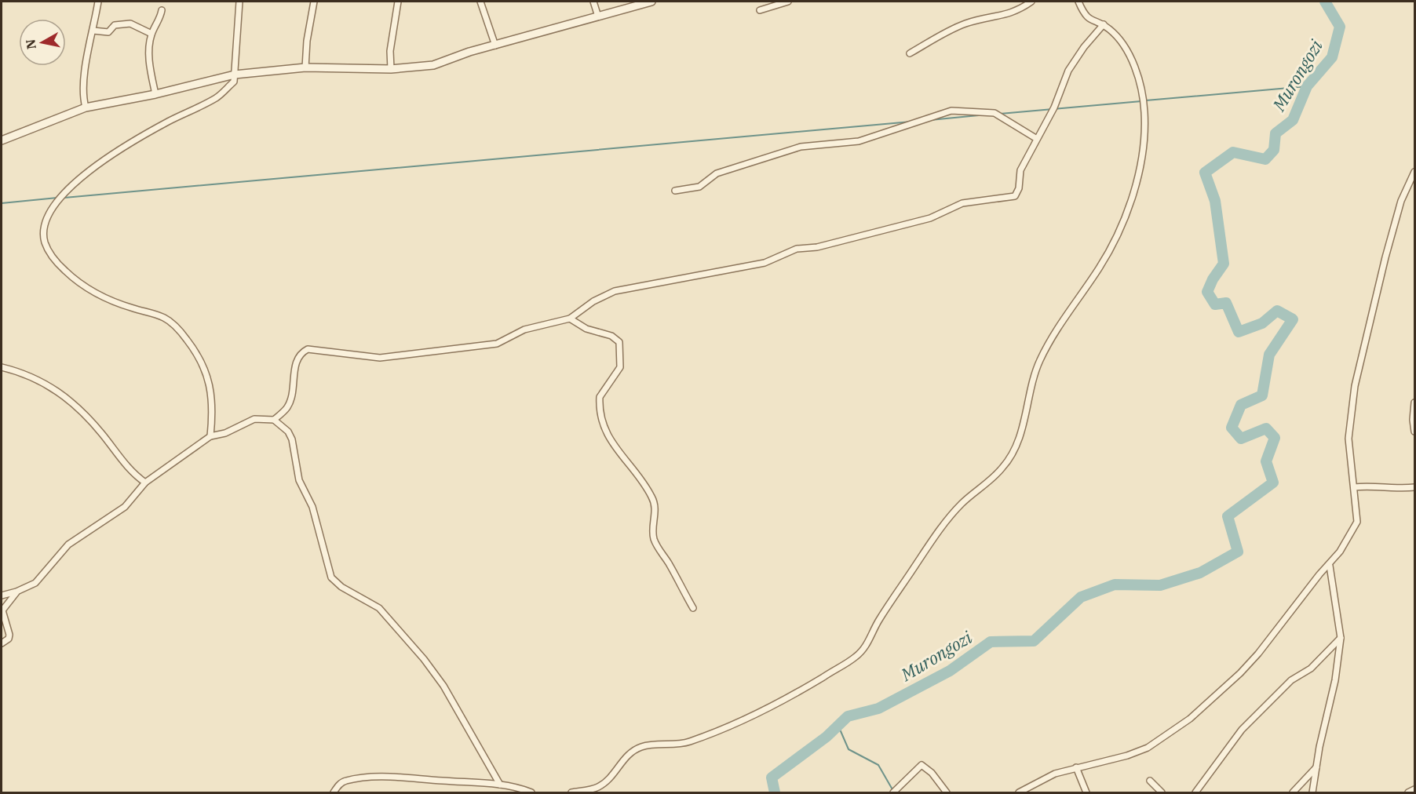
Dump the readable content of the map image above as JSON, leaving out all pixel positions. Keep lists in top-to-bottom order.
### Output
{
  "water": ["Murongozi"],
  "north": "left"
}
